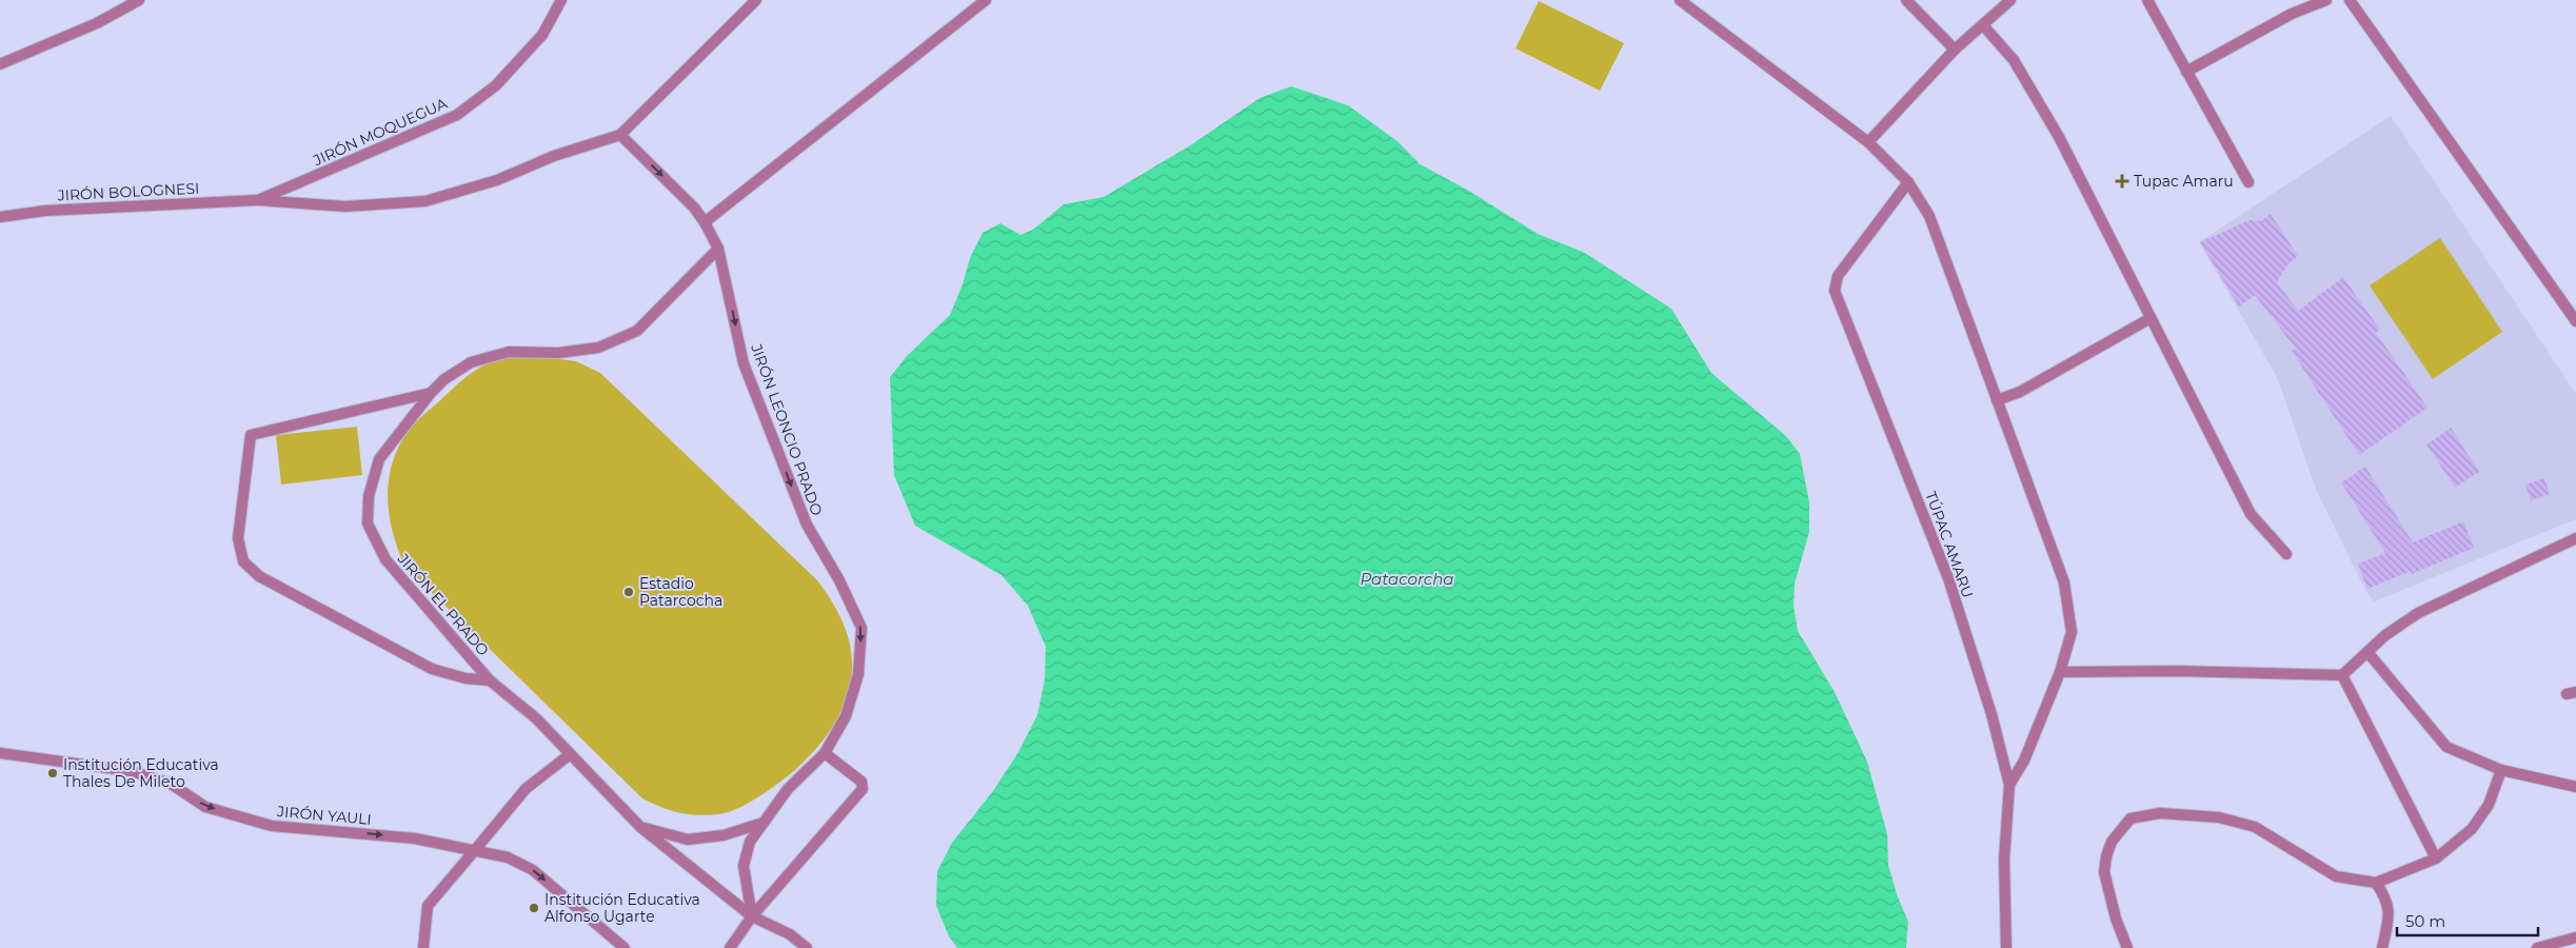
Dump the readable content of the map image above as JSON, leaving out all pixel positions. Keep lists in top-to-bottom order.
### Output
{
  "streets": {
    "street": [
      "JIRÓN MOQUEGUA",
      "JIRÓN BOLOGNESI",
      "JIRÓN LEONCIO PRADO",
      "TÚPAC AMARU",
      "JIRÓN EL PRADO",
      "JIRÓN YAULI"
    ]
  },
  "crossings": [
    ["JIRÓN MOQUEGUA", "JIRÓN BOLOGNESI"],
    ["JIRÓN LEONCIO PRADO", "JIRÓN EL PRADO"]
  ],
  "one_way": ["JIRÓN LEONCIO PRADO", "JIRÓN YAULI"],
  "water": ["Patacorcha"],
  "places": {
    "health": ["Tupac Amaru"],
    "other": ["Estadio Patarcocha", "Institución Educativa Thales De Mileto", "Institución Educativa Alfonso Ugarte"]
  },
  "scale_bar": "50 m"
}
